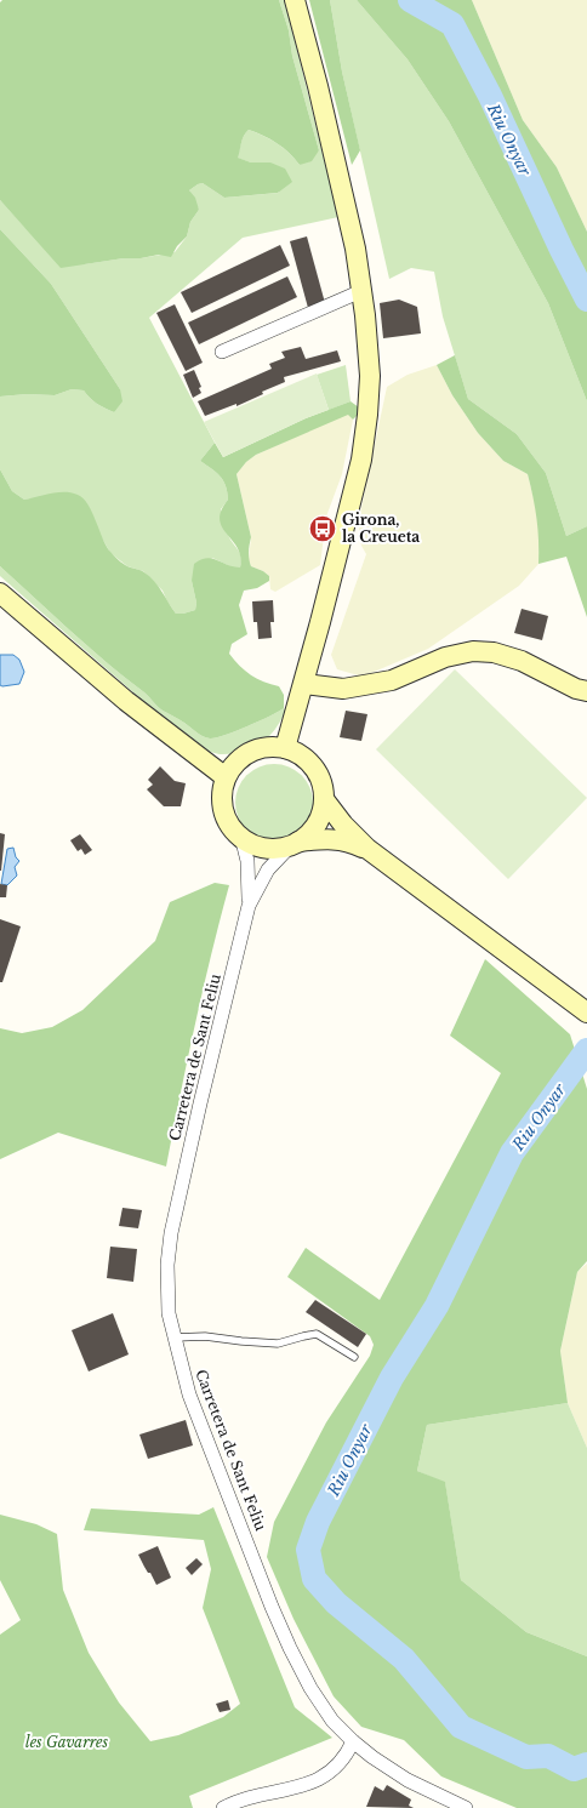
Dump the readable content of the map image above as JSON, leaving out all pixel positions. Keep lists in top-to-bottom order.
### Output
{
  "streets": {
    "street": ["Carretera de Sant Feliu"]
  },
  "water": ["Riu Onyar"],
  "parks": ["les Gavarres"],
  "places": {
    "bus stop": ["Girona, la Creueta"]
  }
}
